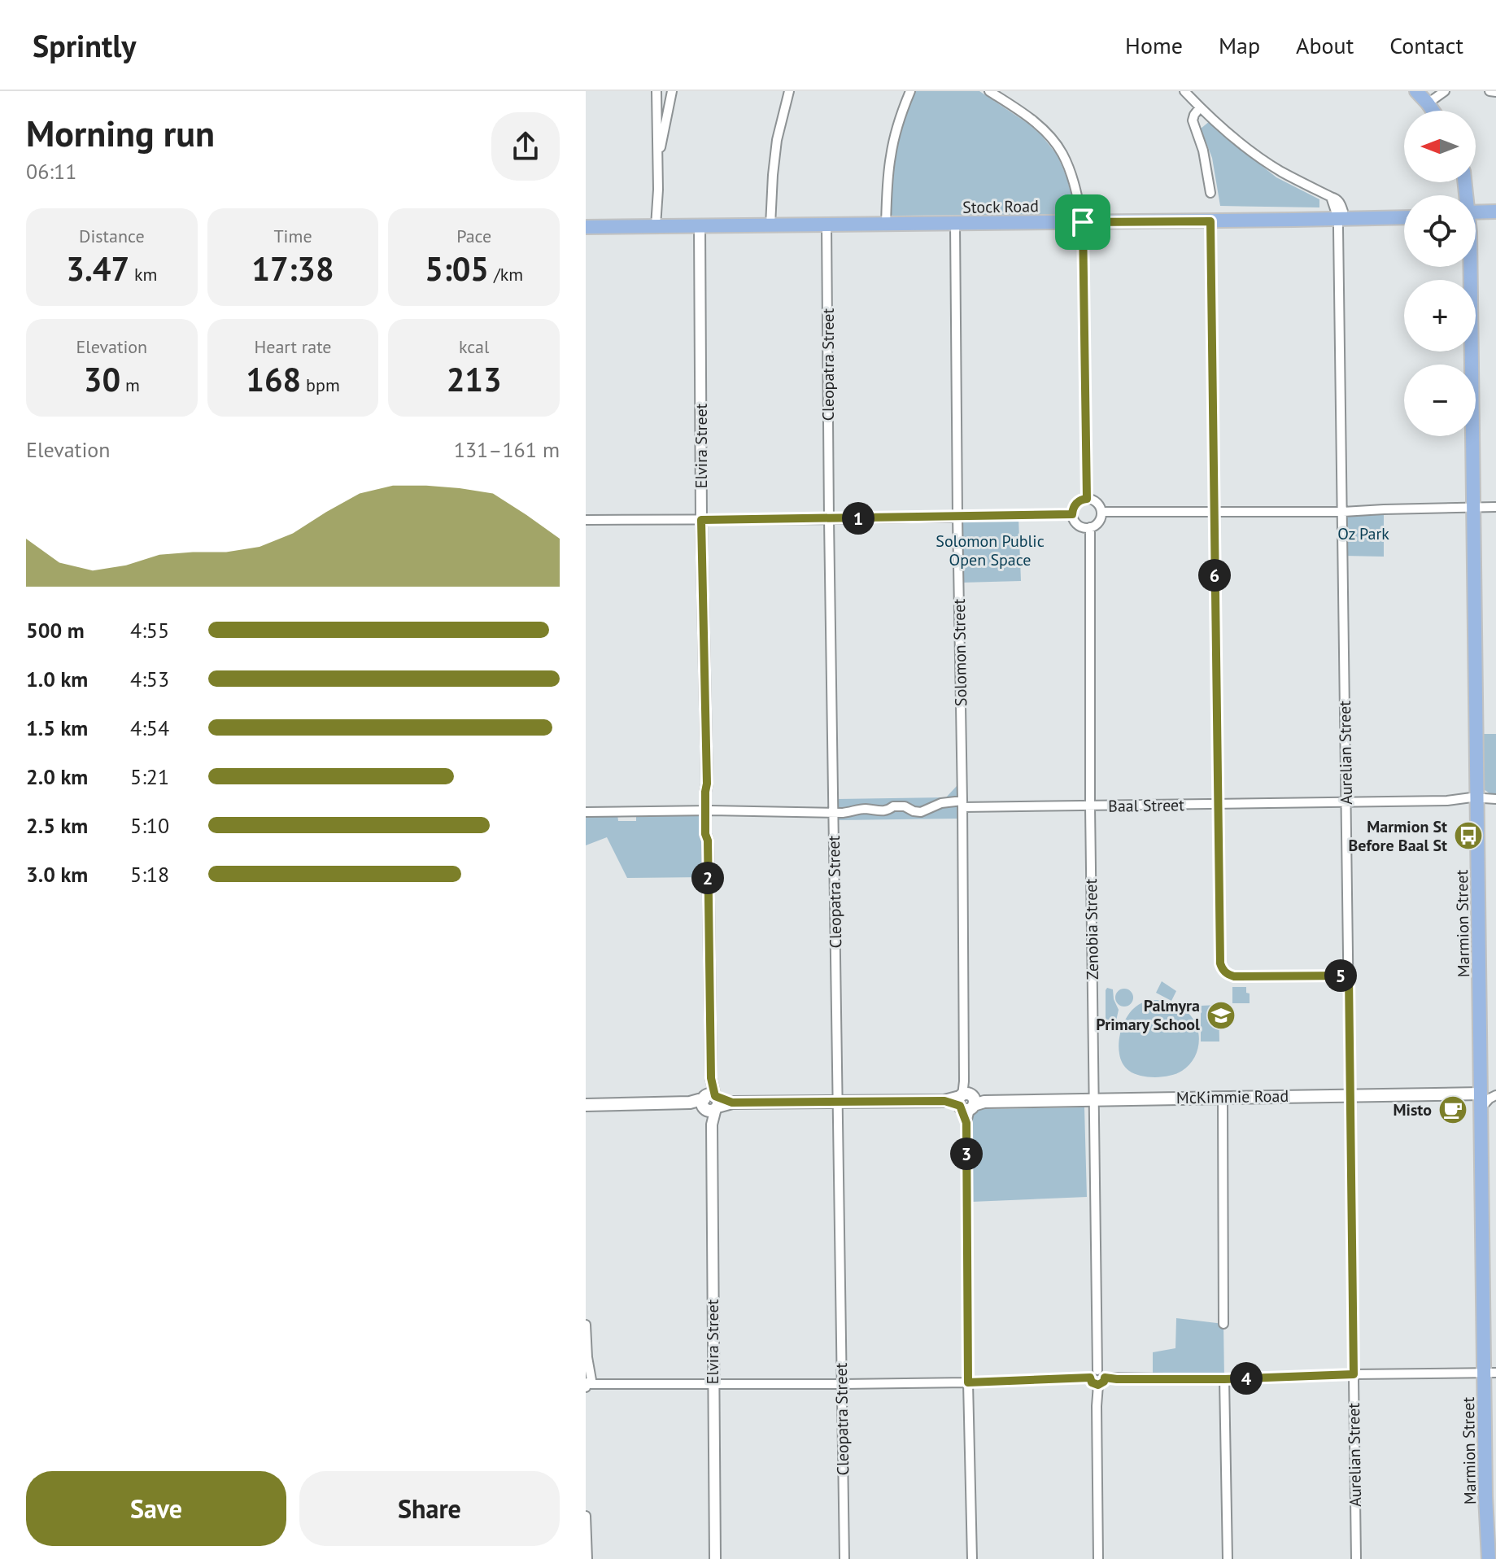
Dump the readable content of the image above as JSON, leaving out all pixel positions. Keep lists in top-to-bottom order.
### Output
{
  "streets": {
    "main road": ["Stock Road", "Marmion Street", "McKimmie Road"],
    "street": [
      "Cleopatra Street",
      "Elvira Street",
      "Solomon Street",
      "Aurelian Street",
      "Baal Street",
      "Zenobia Street"
    ]
  },
  "crossings": [
    ["Stock Road", "Cleopatra Street"],
    ["Stock Road", "Elvira Street"],
    ["Stock Road", "Solomon Street"],
    ["Stock Road", "Aurelian Street"],
    ["Cleopatra Street", "Baal Street"],
    ["Cleopatra Street", "McKimmie Road"],
    ["Elvira Street", "Baal Street"],
    ["Elvira Street", "McKimmie Road"],
    ["Solomon Street", "Baal Street"],
    ["Solomon Street", "McKimmie Road"],
    ["Aurelian Street", "Baal Street"],
    ["Aurelian Street", "McKimmie Road"],
    ["Baal Street", "Marmion Street"],
    ["Baal Street", "Zenobia Street"],
    ["Marmion Street", "McKimmie Road"],
    ["Zenobia Street", "McKimmie Road"]
  ],
  "parks": ["Oz Park", "Solomon Public Open Space"],
  "places": {
    "bus stop": ["Marmion St Before Baal St"],
    "school or university": ["Palmyra Primary School"],
    "cafe": ["Misto"]
  },
  "north": "left",
  "page": {
    "header": "Sprintly",
    "nav": [
      "Home",
      "Map",
      "About",
      "Contact"
    ],
    "heading": ["Morning run", "06:11"],
    "map_buttons": ["+", "−"],
    "stats": [
      ["Distance", "3.47 km"],
      ["Time", "17:38"],
      ["Pace", "5:05 /km"],
      ["Elevation", "30 m"],
      ["Heart rate", "168 bpm"],
      ["kcal", "213"]
    ],
    "chart": ["Elevation", "131–161 m"],
    "pins": [
      "1",
      "6",
      "2",
      "5",
      "3",
      "4"
    ],
    "list": [
      {
        "name": "500 m",
        "note": "4:55"
      },
      {
        "name": "1.0 km",
        "note": "4:53"
      },
      {
        "name": "1.5 km",
        "note": "4:54"
      },
      {
        "name": "2.0 km",
        "note": "5:21"
      },
      {
        "name": "2.5 km",
        "note": "5:10"
      },
      {
        "name": "3.0 km",
        "note": "5:18"
      }
    ],
    "buttons": ["Save", "Share"]
  }
}
